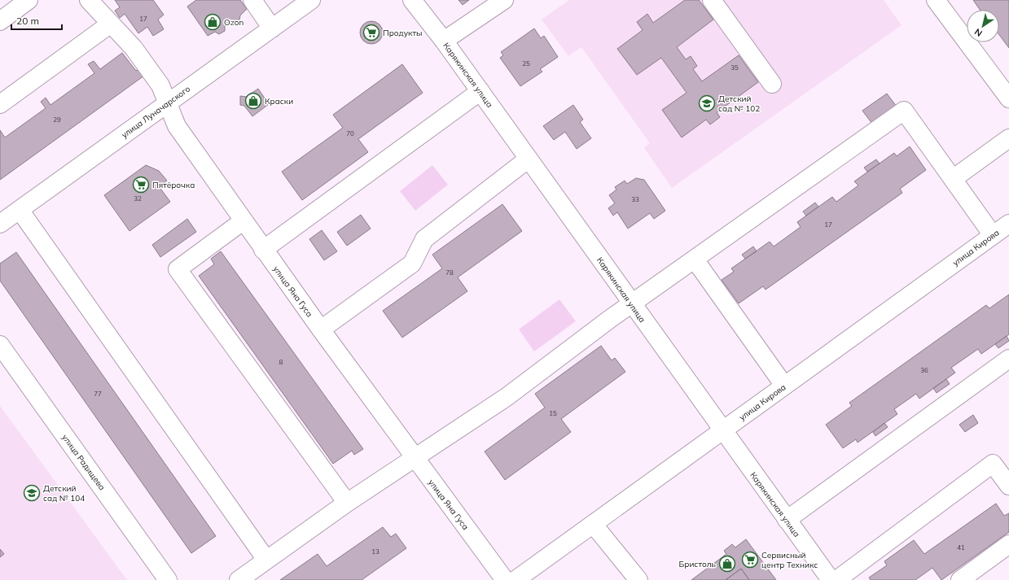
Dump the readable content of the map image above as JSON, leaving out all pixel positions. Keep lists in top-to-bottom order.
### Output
{
  "streets": {
    "street": [
      "Карякинская улица",
      "улица Луначарского",
      "улица Кирова",
      "улица Яна Гуса",
      "улица Радищева"
    ]
  },
  "crossings": [
    ["Карякинская улица", "улица Кирова"],
    ["улица Луначарского", "улица Яна Гуса"]
  ],
  "places": {
    "shop": ["Ozon", "Краски", "Бристоль"],
    "supermarket": ["Продукты", "Пятёрочка", "Сервисный центр Техникс"],
    "school or university": ["Детский сад № 102", "Детский сад № 104"]
  },
  "house_numbers": [
    "17",
    "25",
    "35",
    "29",
    "70",
    "32",
    "33",
    "17",
    "78",
    "8",
    "36",
    "77",
    "15",
    "41",
    "13"
  ],
  "scale_bar": "20 m",
  "north": "bottom left"
}
